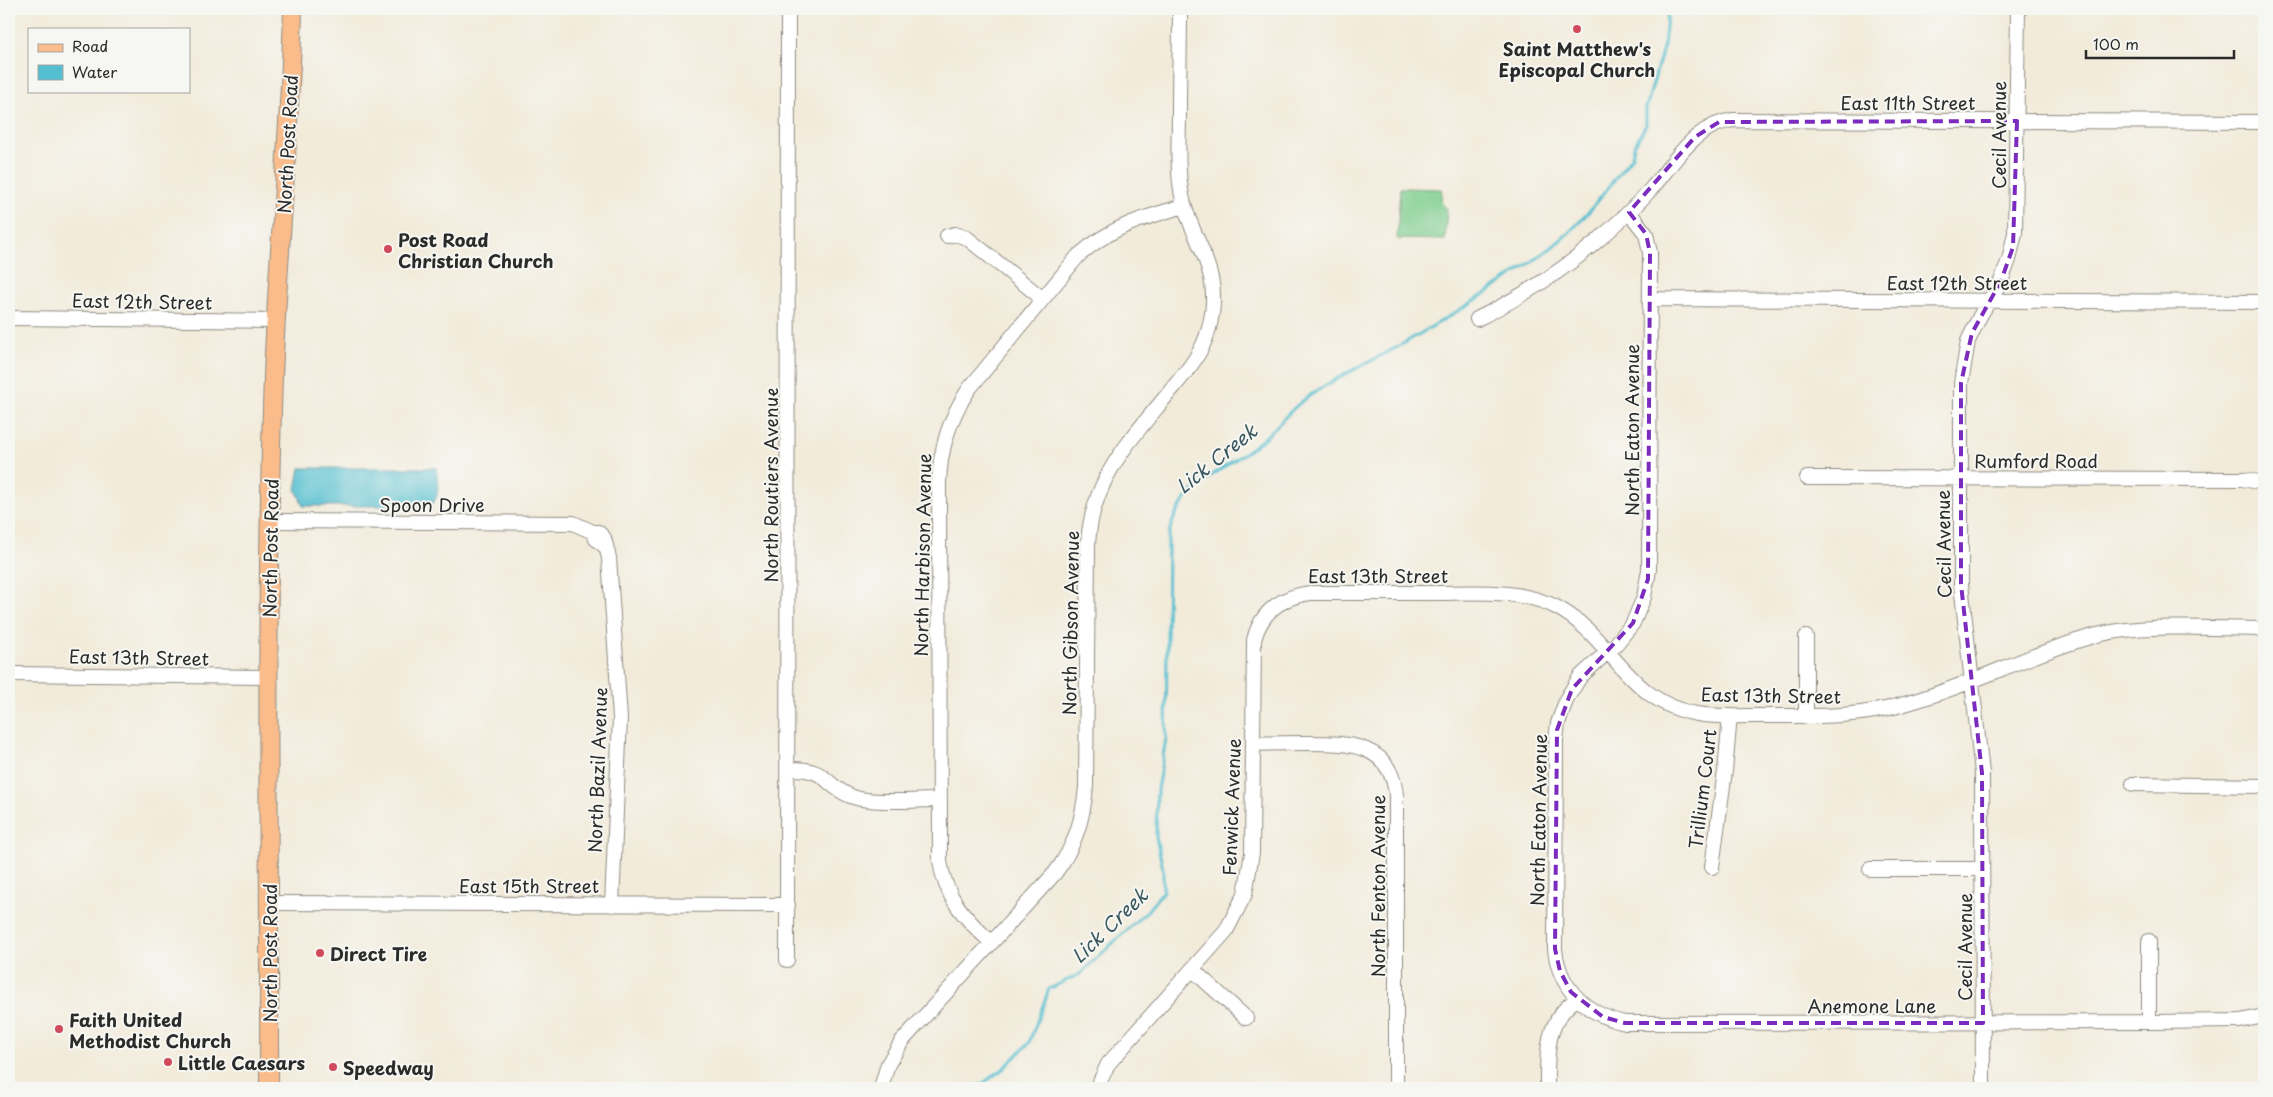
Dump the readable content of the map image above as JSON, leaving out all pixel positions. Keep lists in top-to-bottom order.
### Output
{
  "streets": {
    "main road": ["North Post Road"],
    "street": [
      "East 11th Street",
      "Cecil Avenue",
      "East 12th Street",
      "North Eaton Avenue",
      "Rumford Road",
      "North Routiers Avenue",
      "Spoon Drive",
      "North Harbison Avenue",
      "East 13th Street",
      "North Gibson Avenue",
      "North Bazil Avenue",
      "Trillium Court",
      "Fenwick Avenue",
      "East 15th Street",
      "North Fenton Avenue",
      "Anemone Lane"
    ]
  },
  "crossings": [
    ["East 11th Street", "Cecil Avenue"],
    ["East 11th Street", "North Eaton Avenue"],
    ["Cecil Avenue", "East 12th Street"],
    ["Cecil Avenue", "Rumford Road"],
    ["Cecil Avenue", "East 13th Street"],
    ["Cecil Avenue", "Anemone Lane"],
    ["North Post Road", "East 12th Street"],
    ["North Post Road", "Spoon Drive"],
    ["North Post Road", "East 13th Street"],
    ["North Post Road", "East 15th Street"],
    ["East 12th Street", "North Eaton Avenue"],
    ["North Eaton Avenue", "East 13th Street"],
    ["North Eaton Avenue", "Anemone Lane"],
    ["North Routiers Avenue", "East 15th Street"],
    ["Spoon Drive", "North Bazil Avenue"],
    ["North Harbison Avenue", "North Gibson Avenue"],
    ["East 13th Street", "Trillium Court"],
    ["East 13th Street", "Fenwick Avenue"],
    ["North Bazil Avenue", "East 15th Street"],
    ["Fenwick Avenue", "North Fenton Avenue"]
  ],
  "water": ["Lick Creek"],
  "places": [
    "Saint Matthew's Episcopal Church",
    "Post Road Christian Church",
    "Direct Tire",
    "Faith United Methodist Church",
    "Little Caesars",
    "Speedway"
  ],
  "legend": ["Road", "Water"],
  "scale_bar": "100 m"
}
